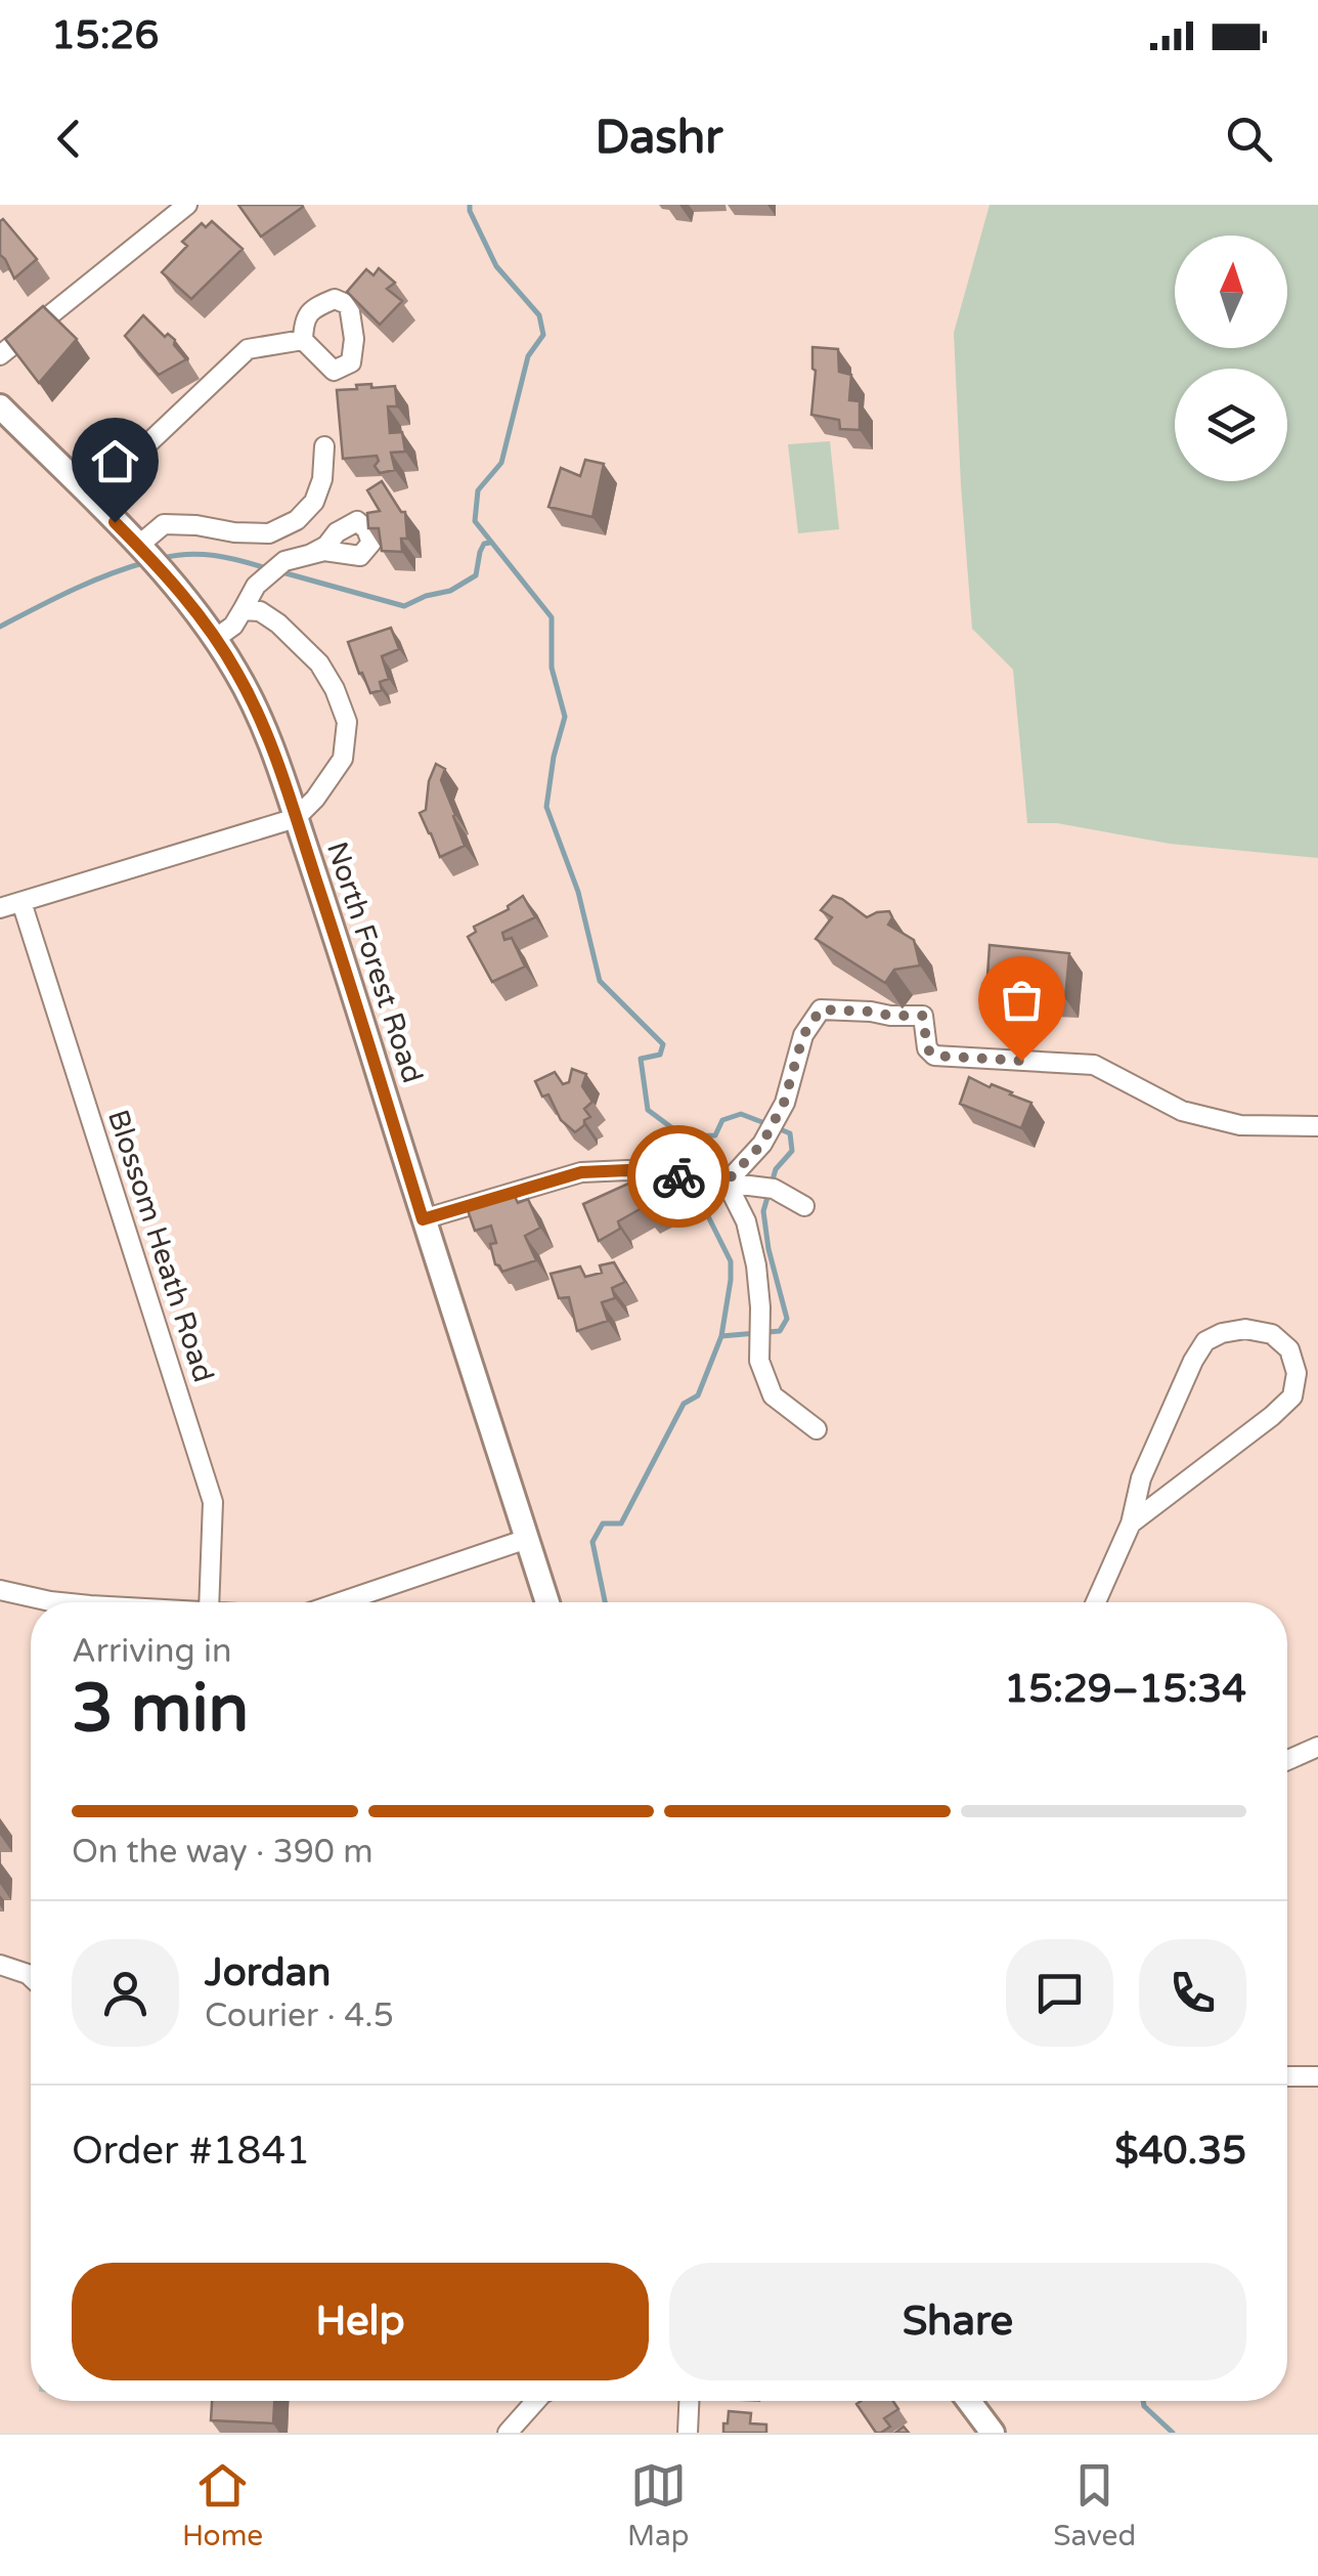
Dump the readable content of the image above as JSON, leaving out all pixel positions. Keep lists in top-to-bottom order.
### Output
{
  "streets": {
    "main road": ["North Forest Road"],
    "street": ["Blossom Heath Road"]
  },
  "north": "top",
  "page": {
    "status": "15:26",
    "header": "Dashr",
    "heading": ["3 min", "Arriving in", "15:29–15:34"],
    "panel": [
      "Jordan",
      "Courier · 4.5",
      "Order #1841",
      "$40.35"
    ],
    "bar": "On the way · 390 m",
    "buttons": ["Help", "Share"],
    "tabs": ["Home", "Map", "Saved"]
  }
}
